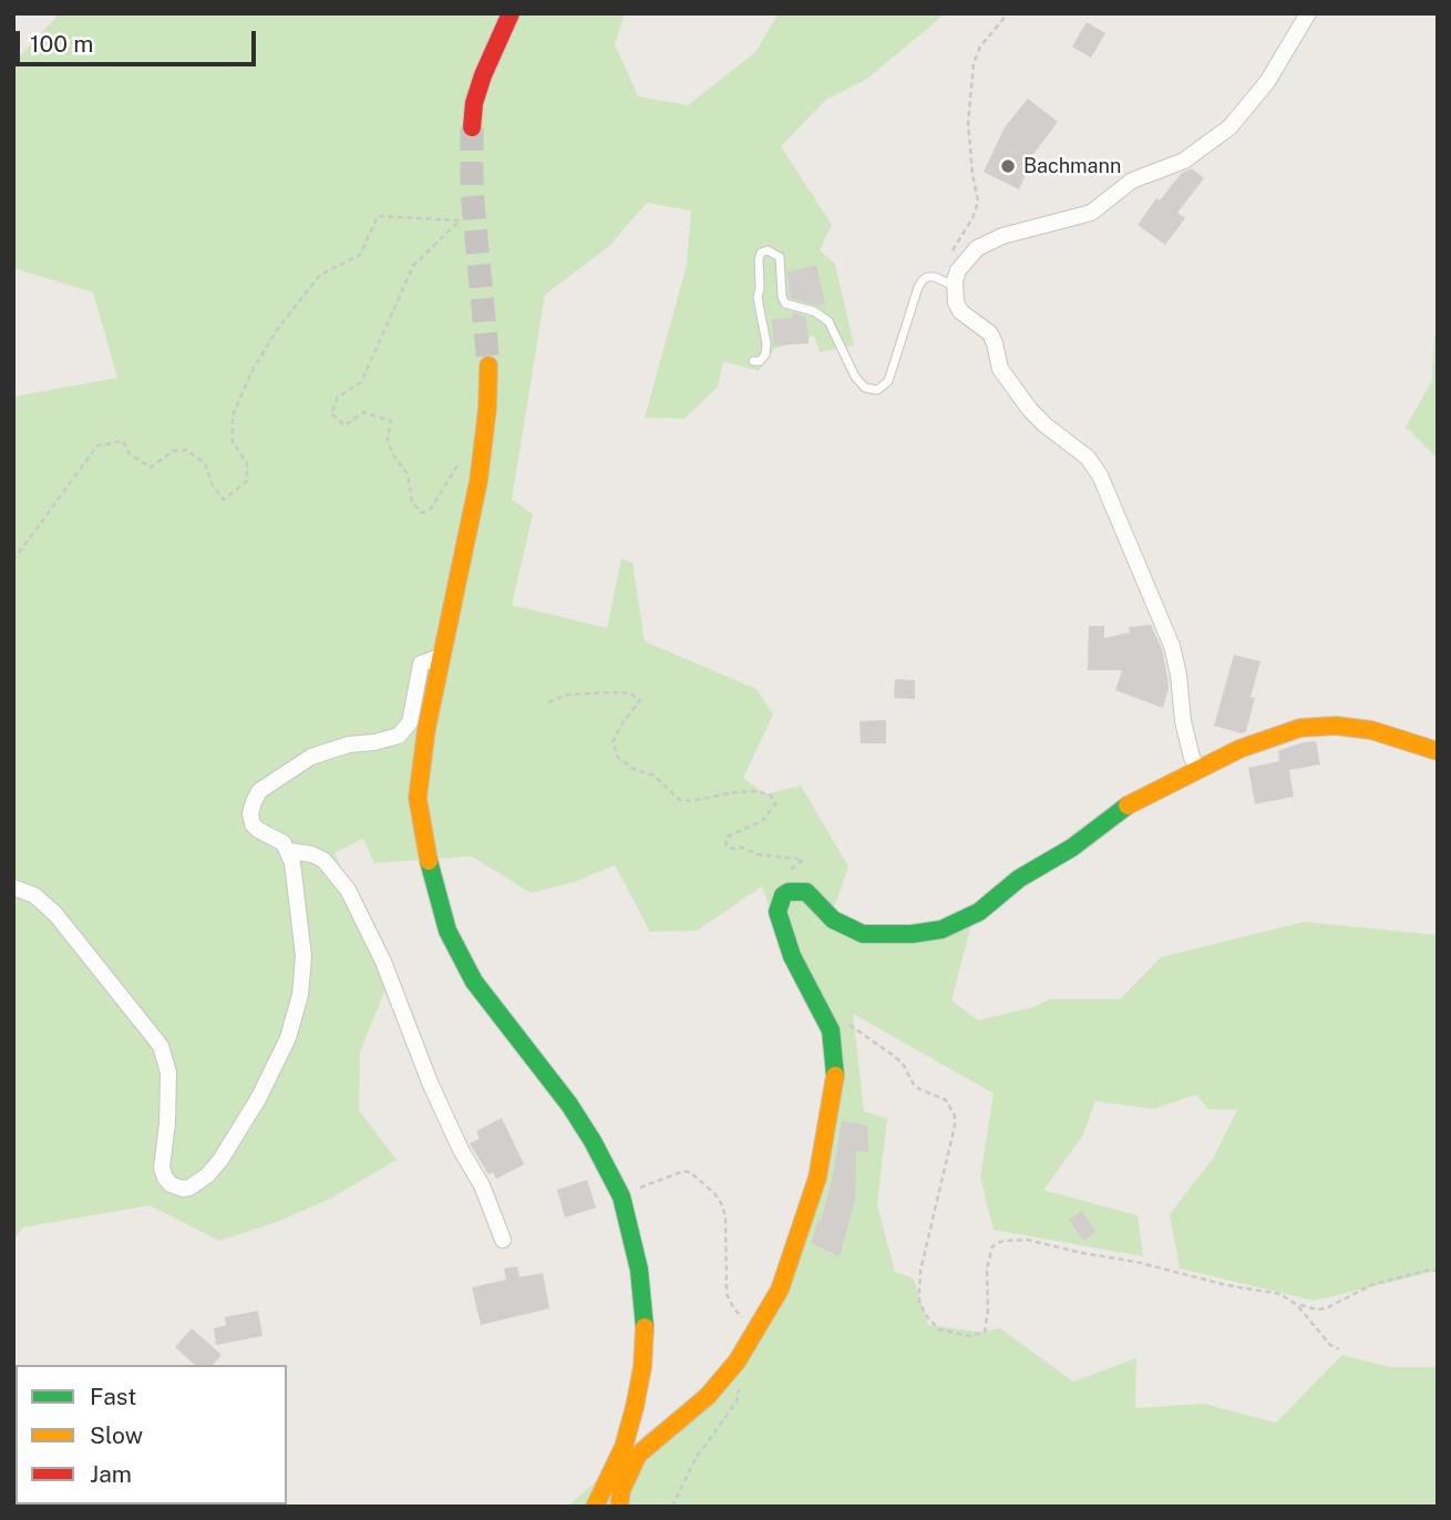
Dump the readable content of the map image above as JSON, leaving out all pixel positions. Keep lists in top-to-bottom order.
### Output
{
  "places": ["Bachmann"],
  "legend": ["Fast", "Slow", "Jam"],
  "scale_bar": "100 m"
}
